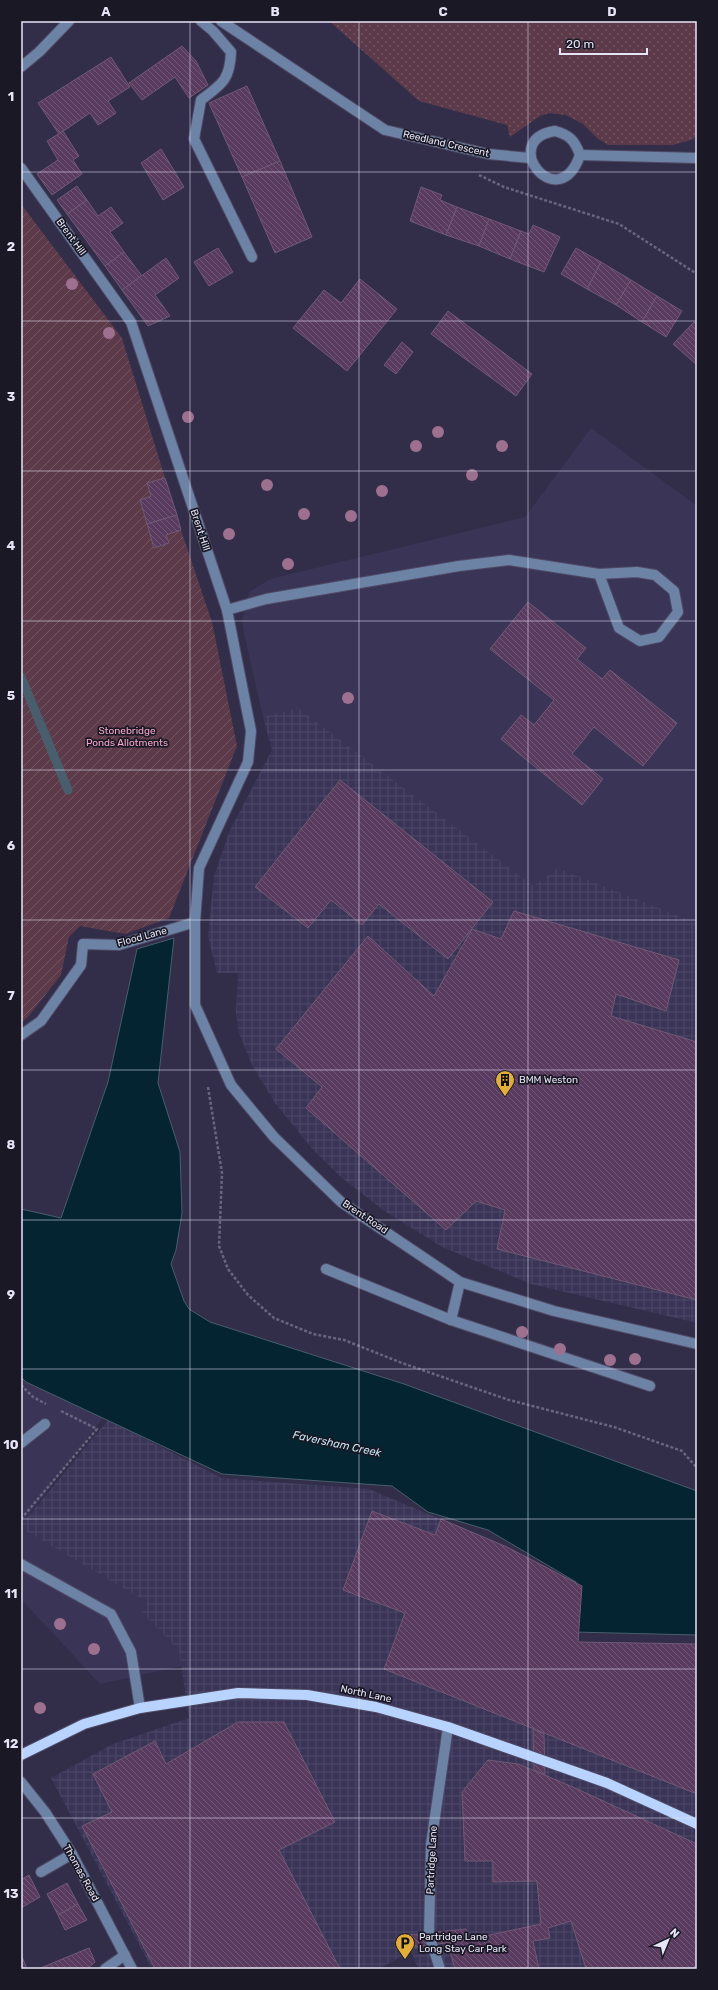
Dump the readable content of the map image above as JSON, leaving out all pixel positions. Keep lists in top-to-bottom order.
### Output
{
  "streets": {
    "main road": ["North Lane"],
    "street": [
      "Reedland Crescent",
      "Brent Hill",
      "Flood Lane",
      "Brent Road",
      "Partridge Lane",
      "Thomas Road"
    ]
  },
  "crossings": [
    ["Brent Hill", "Flood Lane"],
    ["Brent Hill", "Brent Road"],
    ["Flood Lane", "Brent Road"],
    ["North Lane", "Partridge Lane"]
  ],
  "water": ["Faversham Creek"],
  "parks": ["Stonebridge Ponds Allotments"],
  "places": {
    "building": ["BMM Weston"],
    "parking": ["Partridge Lane Long Stay Car Park"]
  },
  "scale_bar": "20 m",
  "north": "top right",
  "grid": {
    "columns": [
      "A",
      "B",
      "C",
      "D"
    ],
    "rows": [
      "1",
      "2",
      "3",
      "4",
      "5",
      "6",
      "7",
      "8",
      "9",
      "10",
      "11",
      "12",
      "13"
    ]
  }
}
